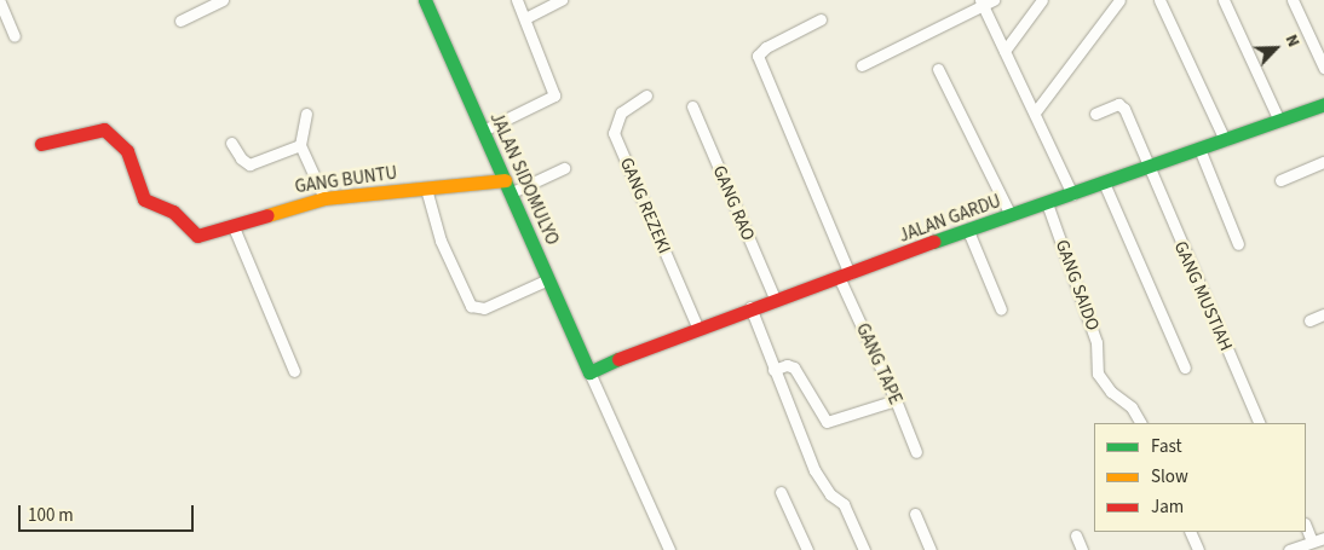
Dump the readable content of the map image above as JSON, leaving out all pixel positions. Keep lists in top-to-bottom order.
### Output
{
  "streets": {
    "street": [
      "JALAN SIDOMULYO",
      "GANG BUNTU",
      "GANG RAO",
      "GANG REZEKI",
      "JALAN GARDU",
      "GANG SAIDO",
      "GANG MUSTIAH",
      "GANG TAPE"
    ]
  },
  "crossings": [
    ["JALAN SIDOMULYO", "GANG BUNTU"],
    ["JALAN SIDOMULYO", "JALAN GARDU"],
    ["GANG RAO", "JALAN GARDU"],
    ["GANG REZEKI", "JALAN GARDU"],
    ["JALAN GARDU", "GANG SAIDO"],
    ["JALAN GARDU", "GANG MUSTIAH"],
    ["JALAN GARDU", "GANG TAPE"]
  ],
  "legend": ["Fast", "Slow", "Jam"],
  "scale_bar": "100 m",
  "north": "top right"
}
